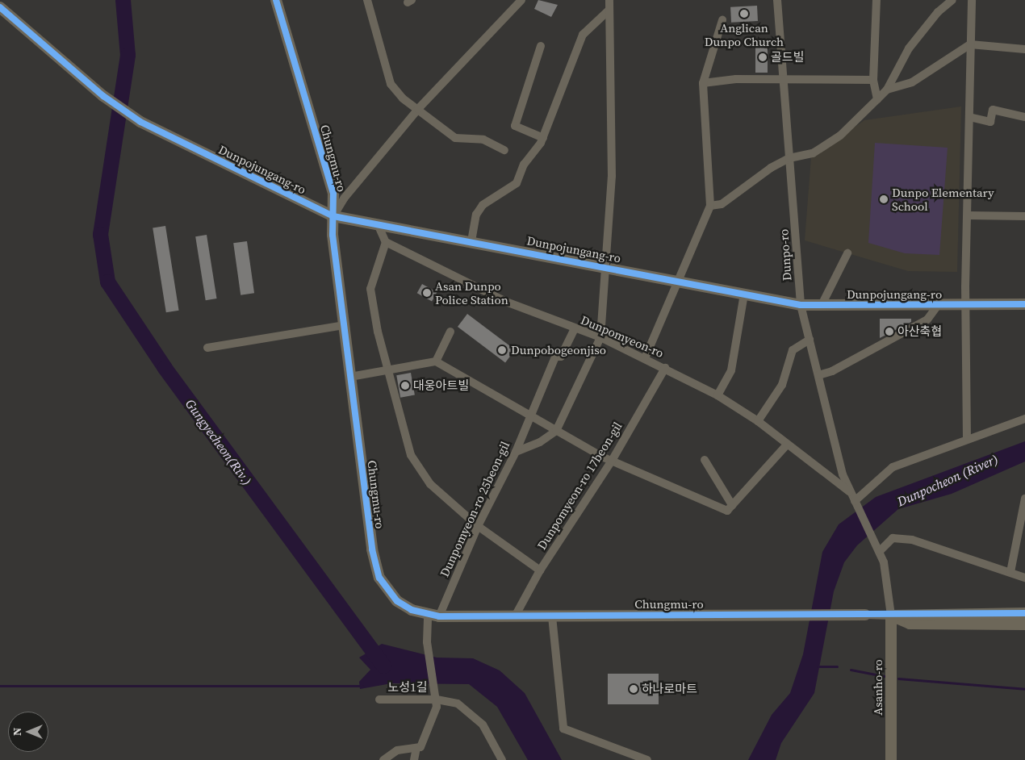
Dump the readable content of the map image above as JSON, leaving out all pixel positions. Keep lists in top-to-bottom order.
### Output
{
  "streets": {
    "street": [
      "Chungmu-ro",
      "Dunpojungang-ro",
      "Dunpo-ro",
      "Dunpomyeon-ro",
      "Dunpomyeon-ro 17beon-gil",
      "Dunpomyeon-ro 25beon-gil",
      "노성1길",
      "Asanho-ro"
    ]
  },
  "crossings": [
    ["Chungmu-ro", "Dunpojungang-ro"],
    ["Chungmu-ro", "Dunpomyeon-ro 17beon-gil"],
    ["Chungmu-ro", "Dunpomyeon-ro 25beon-gil"],
    ["Dunpojungang-ro", "Dunpo-ro"],
    ["Dunpo-ro", "Dunpomyeon-ro"],
    ["Dunpo-ro", "Asanho-ro"],
    ["Dunpomyeon-ro", "Dunpomyeon-ro 17beon-gil"],
    ["Dunpomyeon-ro", "Dunpomyeon-ro 25beon-gil"]
  ],
  "water": ["Gungyecheon(Riv.)", "Dunpocheon (River)"],
  "places": [
    "Anglican Dunpo Church",
    "골드빌",
    "Dunpo Elementary School",
    "Asan Dunpo Police Station",
    "아산축협",
    "Dunpobogeonjiso",
    "대웅아트빌",
    "하나로마트"
  ],
  "north": "left"
}
